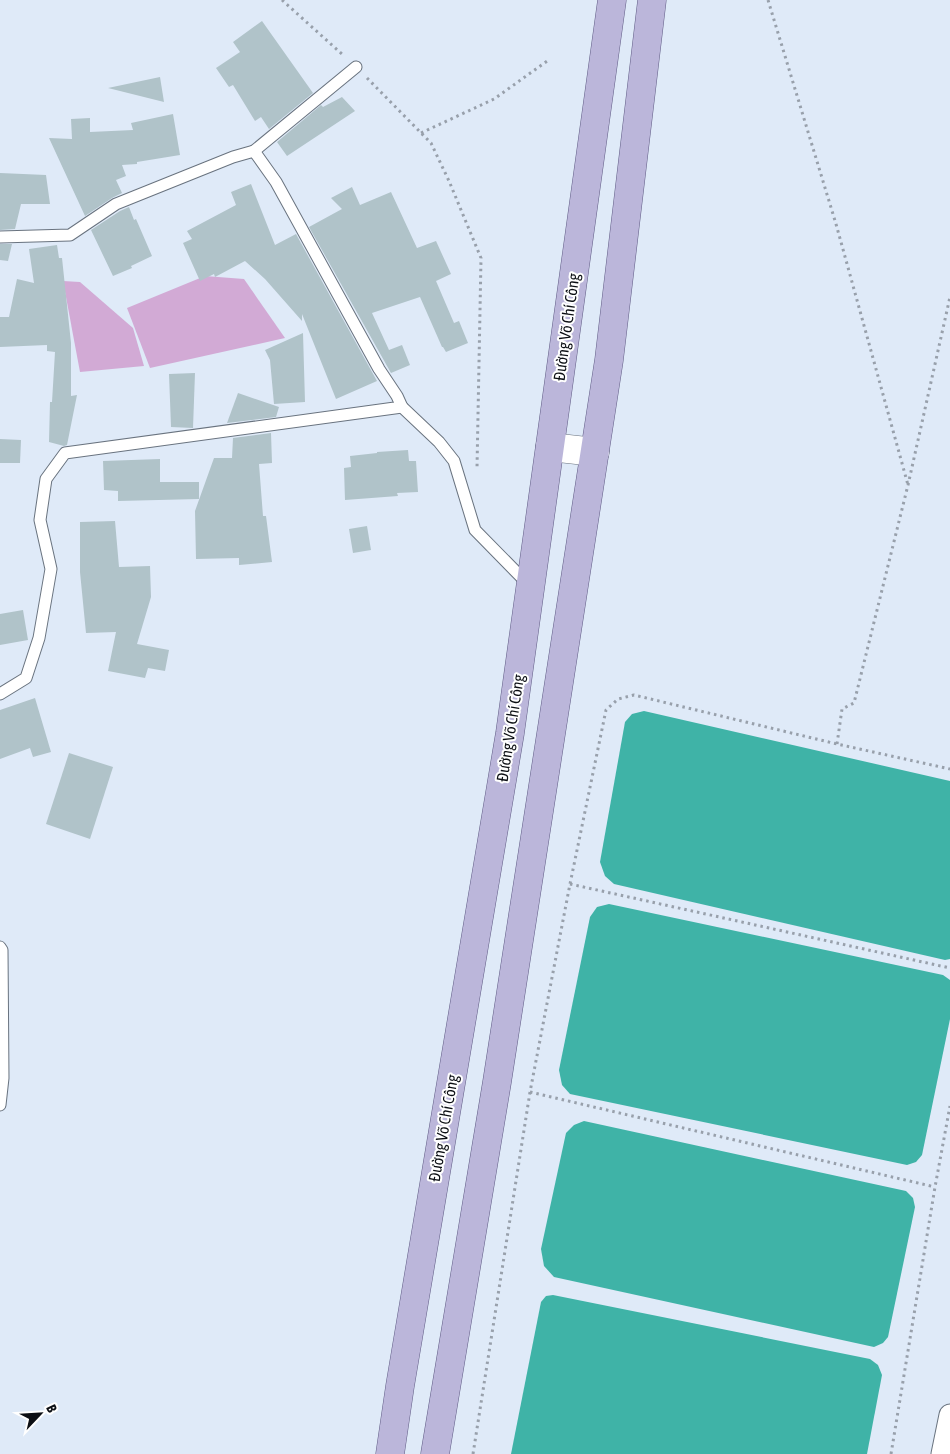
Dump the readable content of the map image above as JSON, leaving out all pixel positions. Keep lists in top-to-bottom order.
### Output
{
  "streets": {
    "main road": ["Đường Võ Chí Công"]
  },
  "north": "top right"
}
